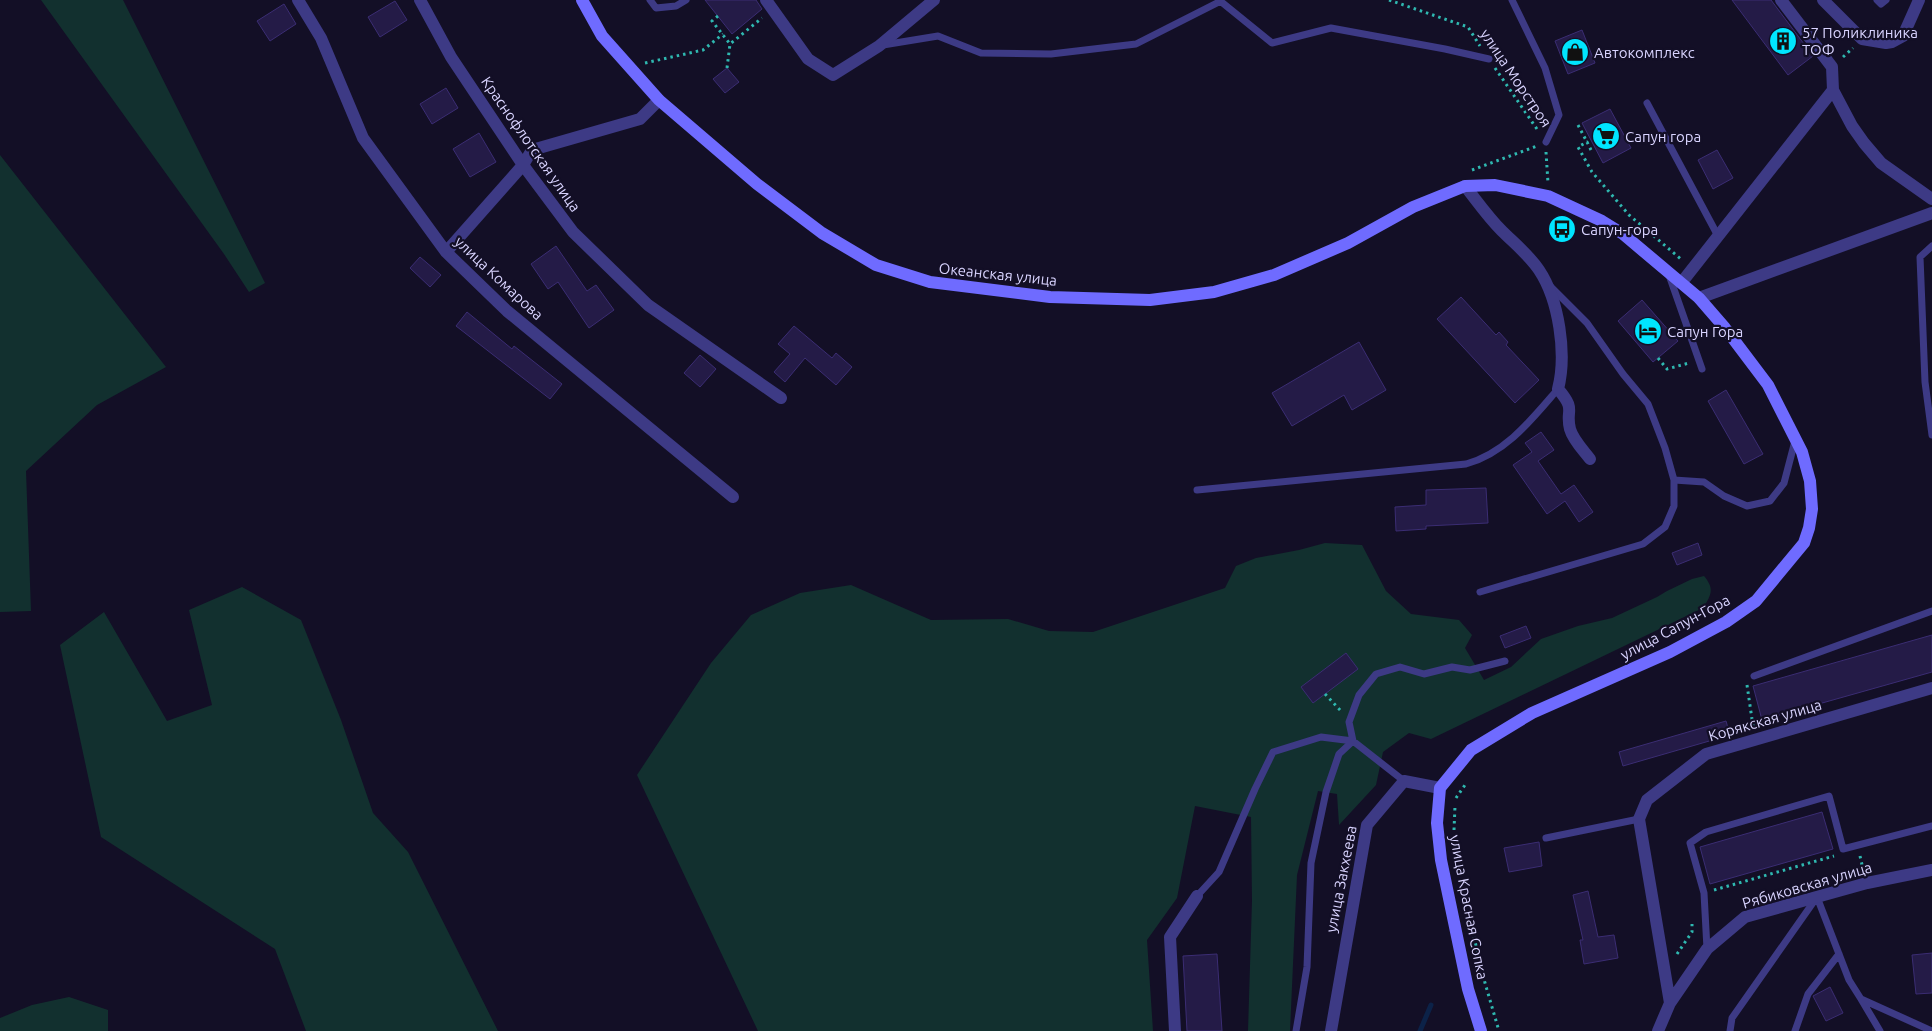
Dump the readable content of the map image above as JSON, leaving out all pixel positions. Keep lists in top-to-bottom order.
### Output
{
  "streets": {
    "main road": ["Океанская улица", "улица Сапун-Гора", "улица Красная Сопка"],
    "street": [
      "Краснофлотская улица",
      "улица Комарова",
      "Корякская улица",
      "улица Закхеева",
      "Рябиковская улица"
    ],
    "path": ["улица Морстроя"]
  },
  "crossings": [
    ["улица Морстроя", "улица Сапун-Гора"],
    ["Океанская улица", "улица Сапун-Гора"],
    ["улица Сапун-Гора", "улица Красная Сопка"]
  ],
  "places": {
    "building": ["57 Поликлиника ТОФ"],
    "shop": ["Автокомплекс"],
    "supermarket": ["Сапун гора"],
    "bus stop": ["Сапун-гора"],
    "hotel": ["Сапун Гора"]
  }
}
